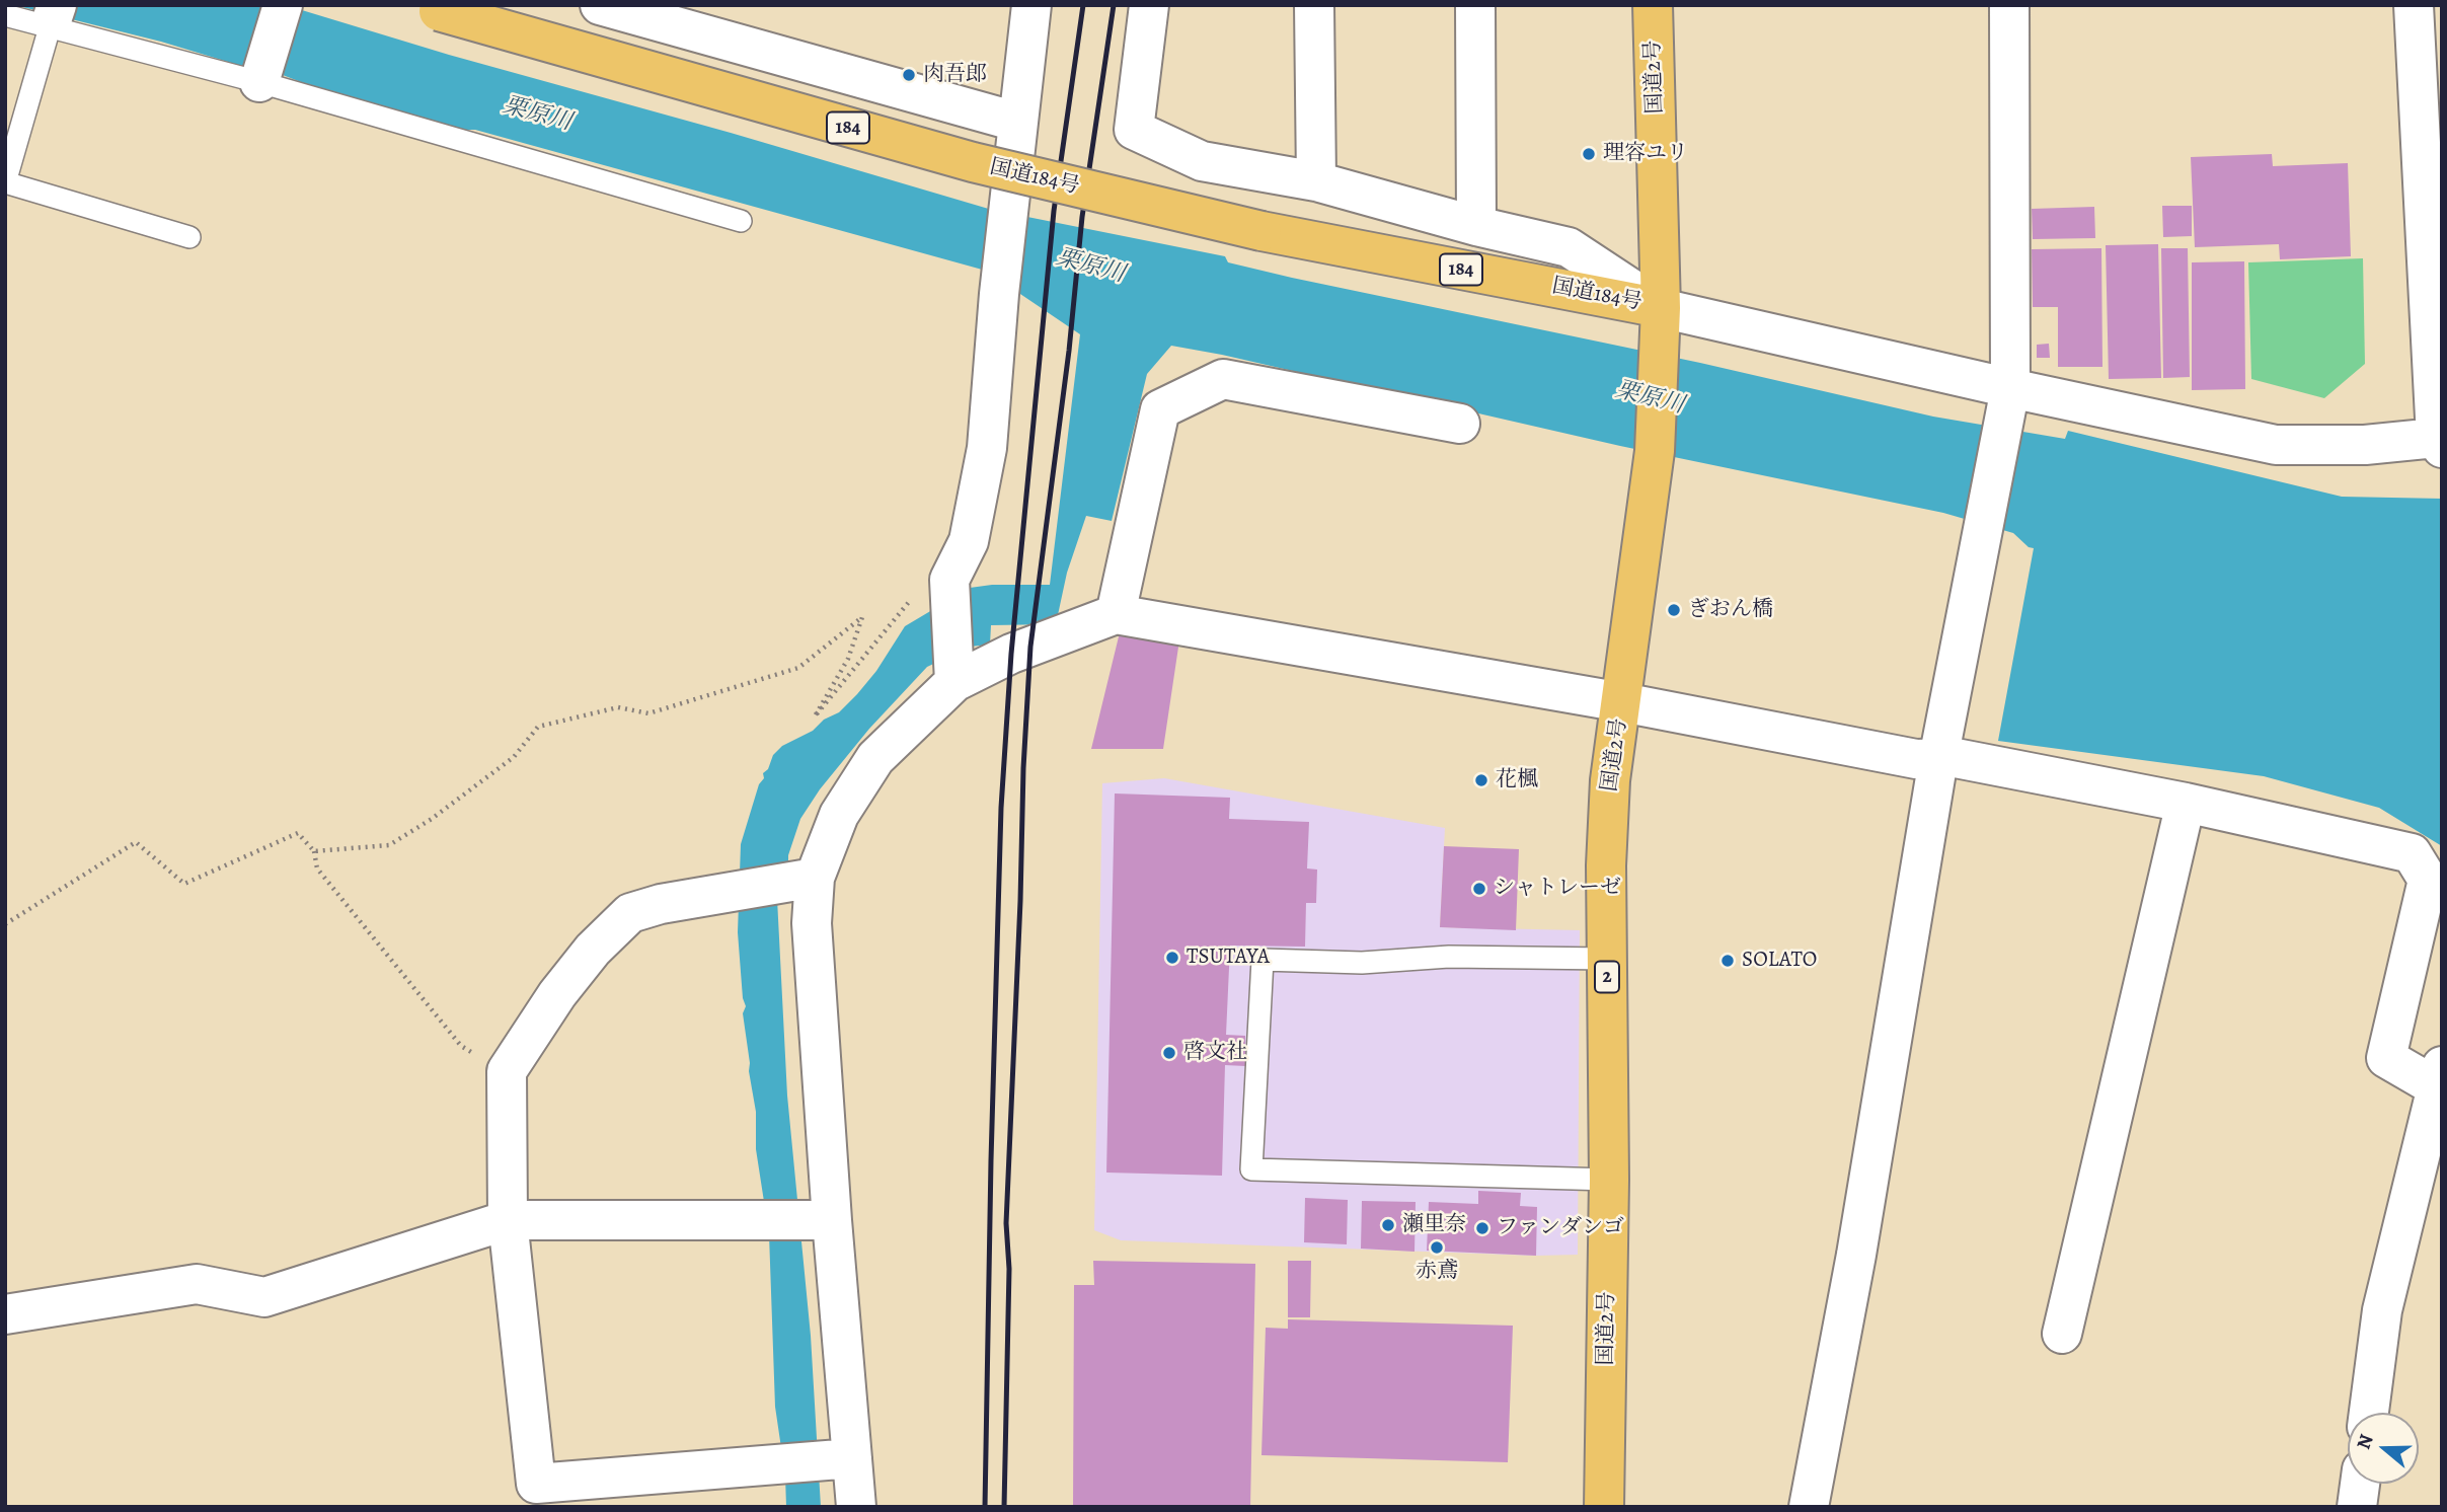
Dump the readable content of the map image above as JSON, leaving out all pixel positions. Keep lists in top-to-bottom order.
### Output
{
  "streets": {
    "highway": [
      "国道2号",
      "184",
      "国道184号",
      "2"
    ]
  },
  "crossings": [
    ["国道2号", "国道184号"]
  ],
  "water": ["栗原川"],
  "places": [
    "肉吾郎",
    "理容ユリ",
    "ぎおん橋",
    "花楓",
    "シャトレーゼ",
    "TSUTAYA",
    "SOLATO",
    "啓文社",
    "瀬里奈",
    "ファンダンゴ",
    "赤鳶"
  ],
  "north": "left"
}
